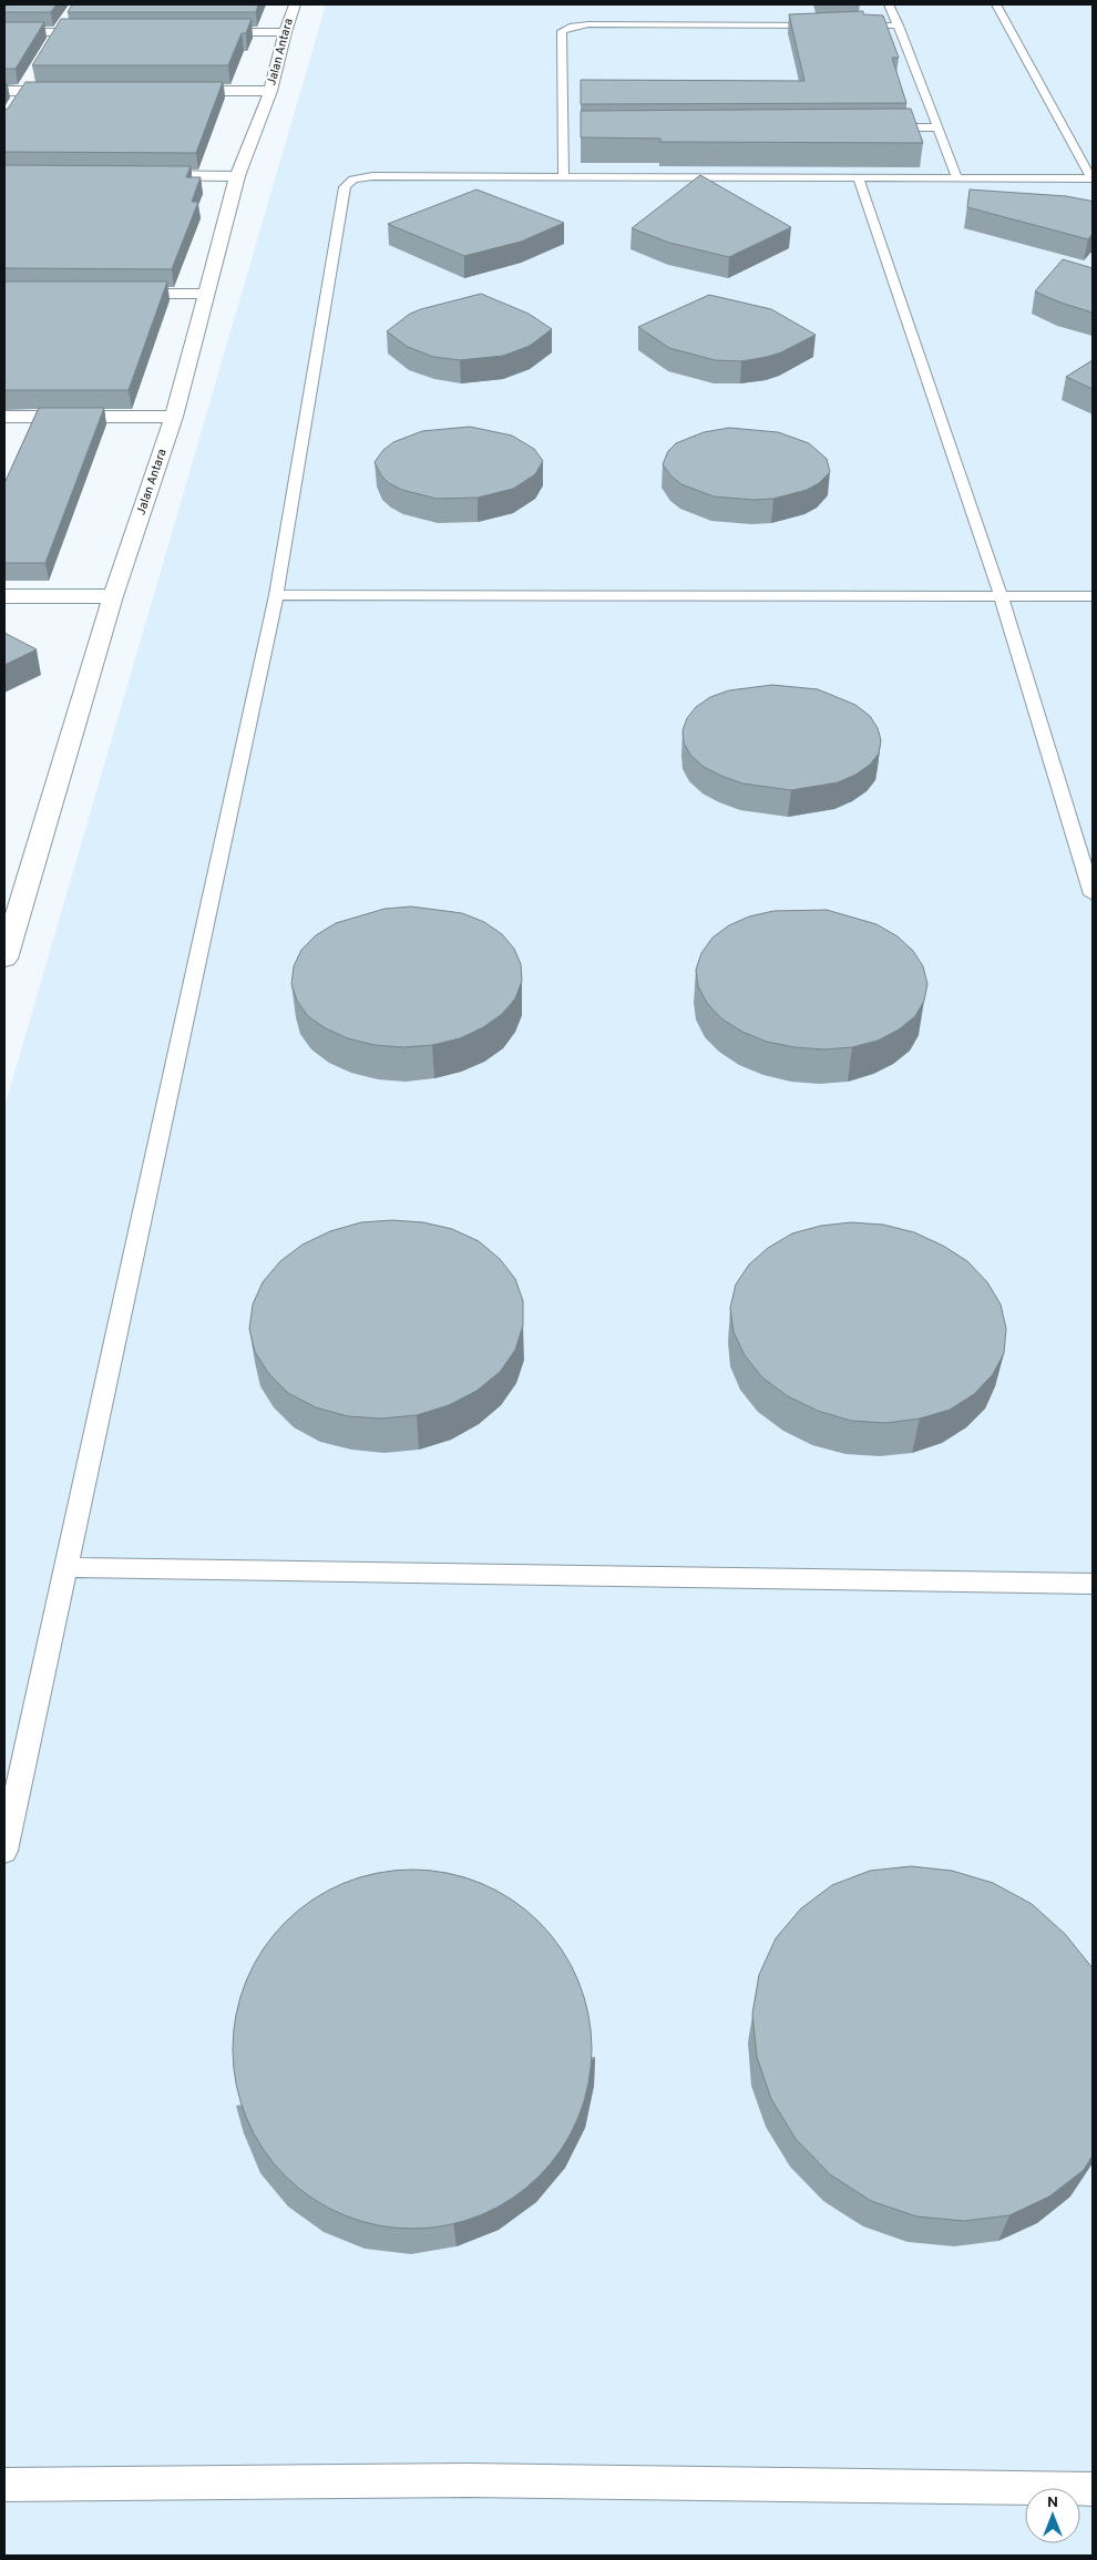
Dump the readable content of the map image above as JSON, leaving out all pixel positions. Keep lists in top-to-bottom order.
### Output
{
  "streets": {
    "street": ["Jalan Antara"]
  },
  "north": "top"
}
